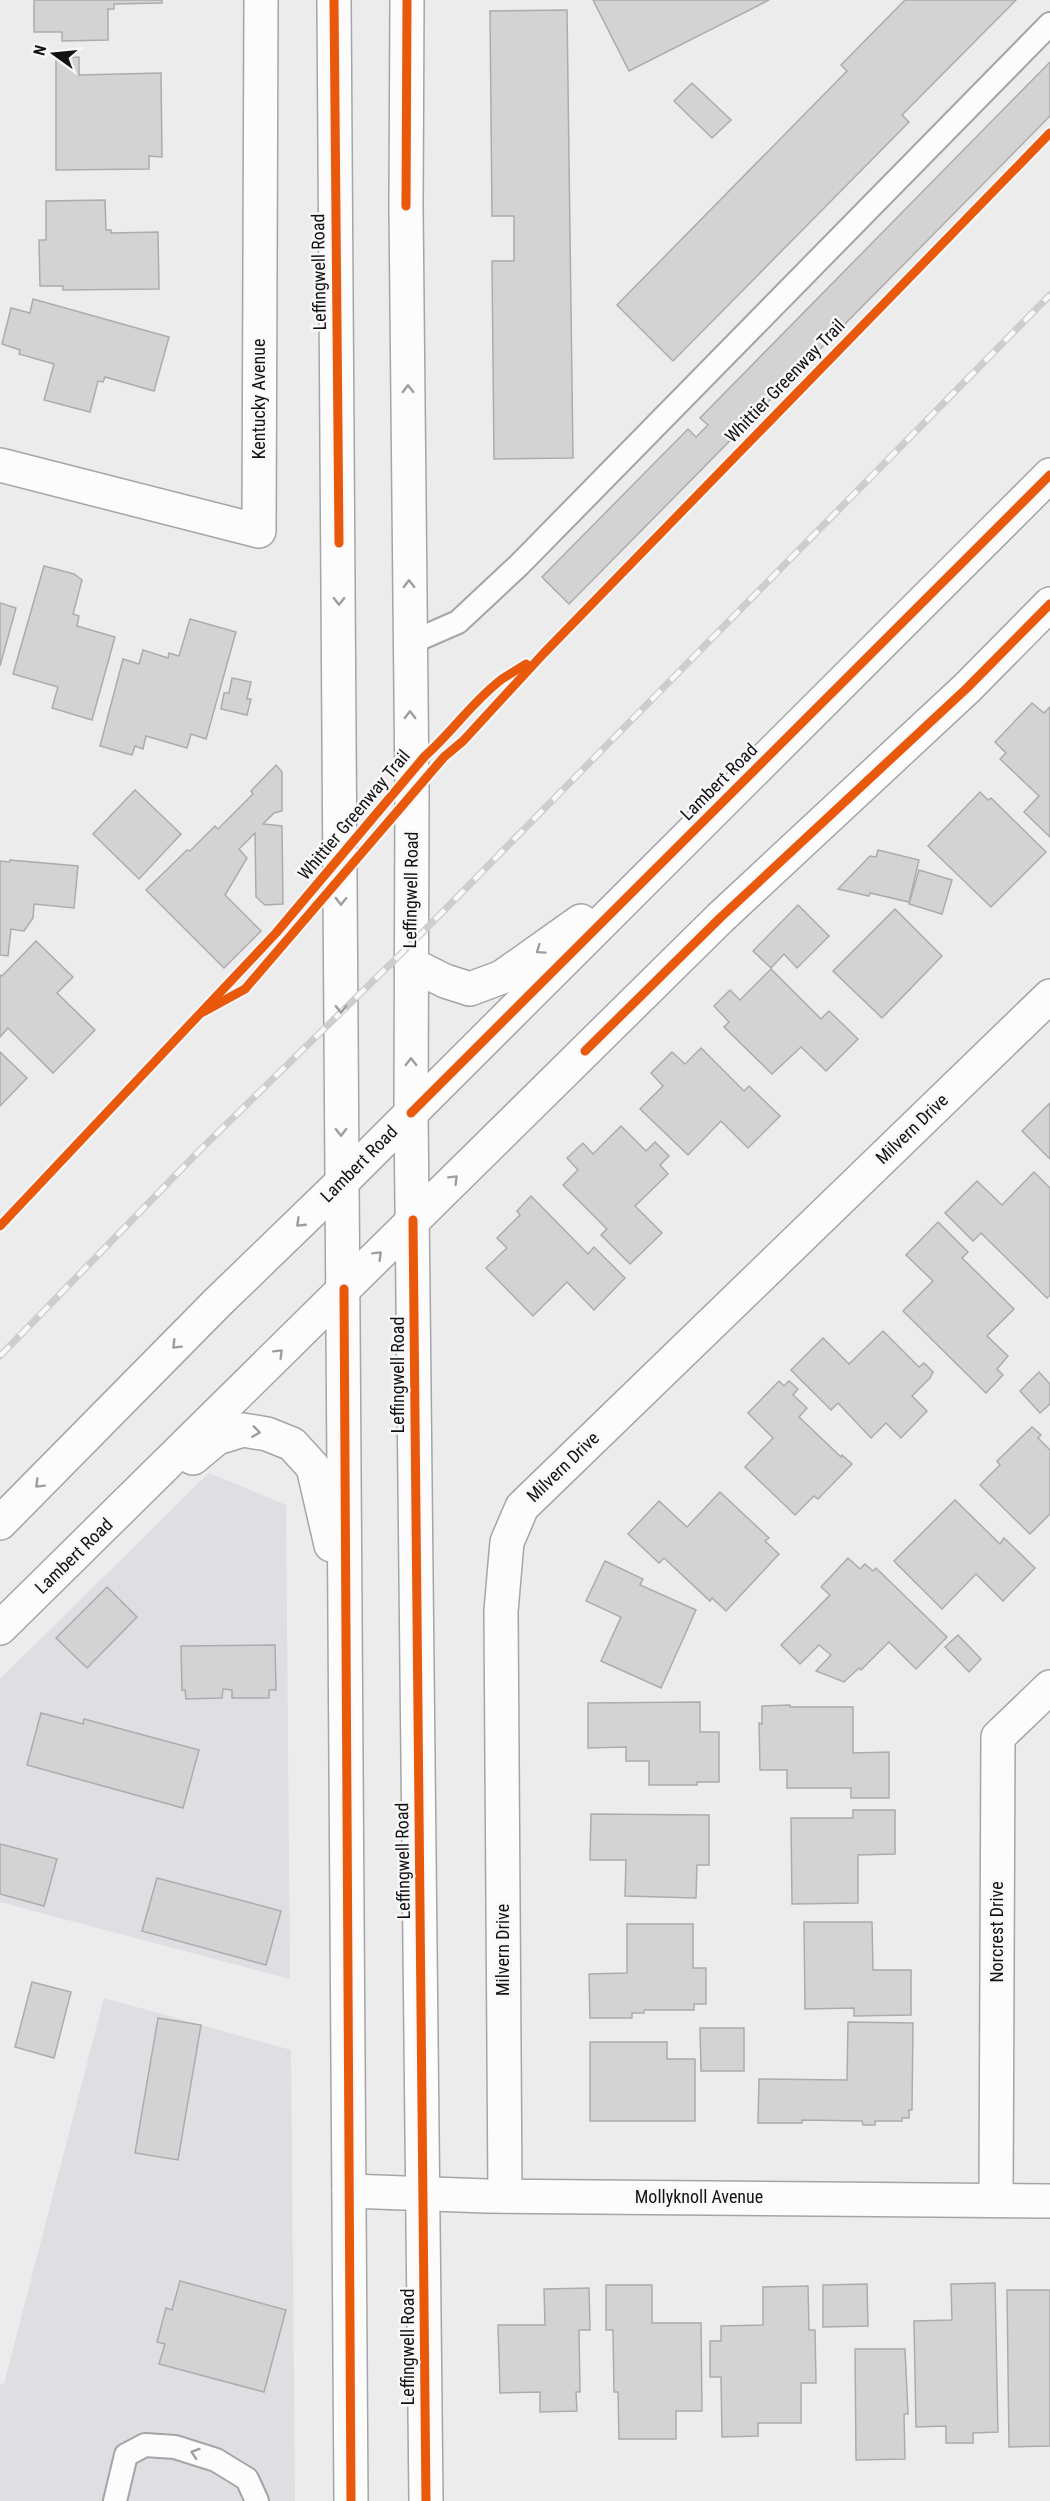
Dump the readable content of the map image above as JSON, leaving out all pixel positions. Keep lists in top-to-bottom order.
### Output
{
  "streets": {
    "main road": [
      "Leffingwell Road",
      "Kentucky Avenue",
      "Lambert Road",
      "Milvern Drive",
      "Norcrest Drive",
      "Mollyknoll Avenue"
    ],
    "cycle path": ["Whittier Greenway Trail"]
  },
  "crossings": [
    ["Leffingwell Road", "Lambert Road"],
    ["Leffingwell Road", "Mollyknoll Avenue"],
    ["Milvern Drive", "Mollyknoll Avenue"],
    ["Norcrest Drive", "Mollyknoll Avenue"]
  ],
  "north": "left"
}
